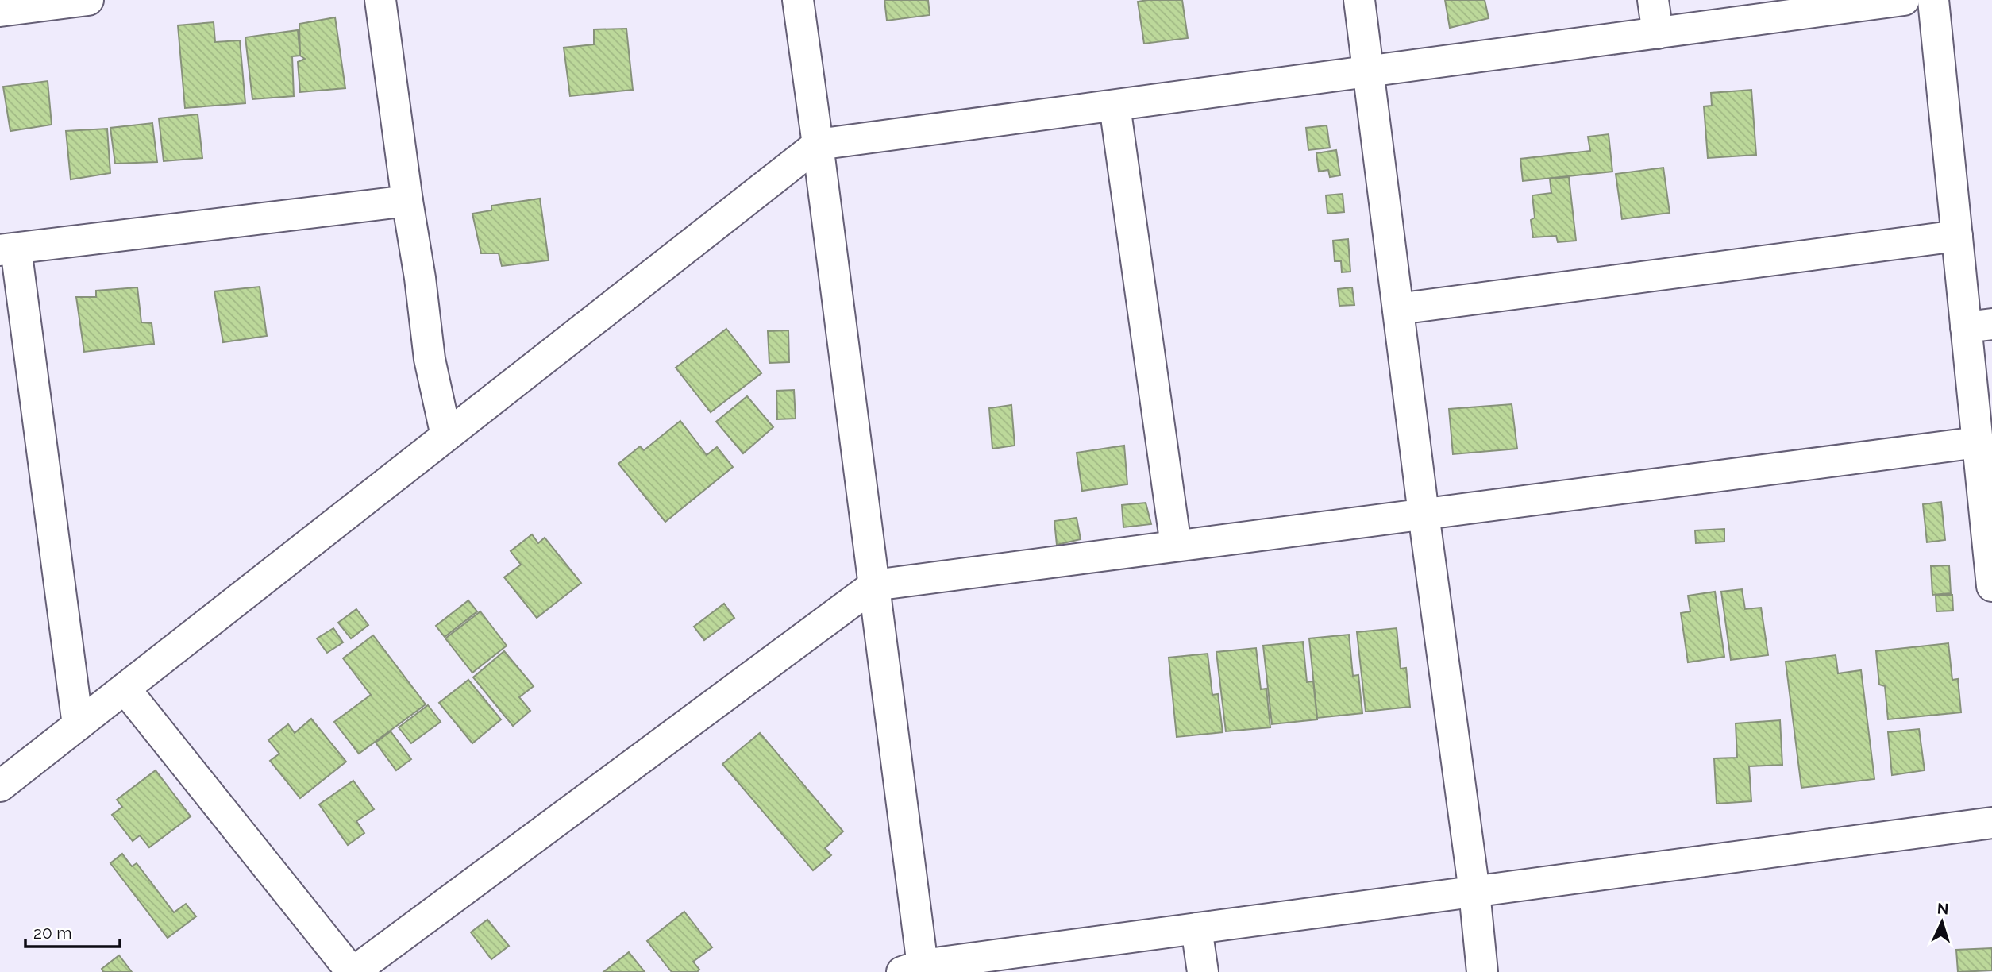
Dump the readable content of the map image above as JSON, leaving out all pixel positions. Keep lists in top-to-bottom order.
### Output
{
  "scale_bar": "20 m",
  "north": "top"
}
